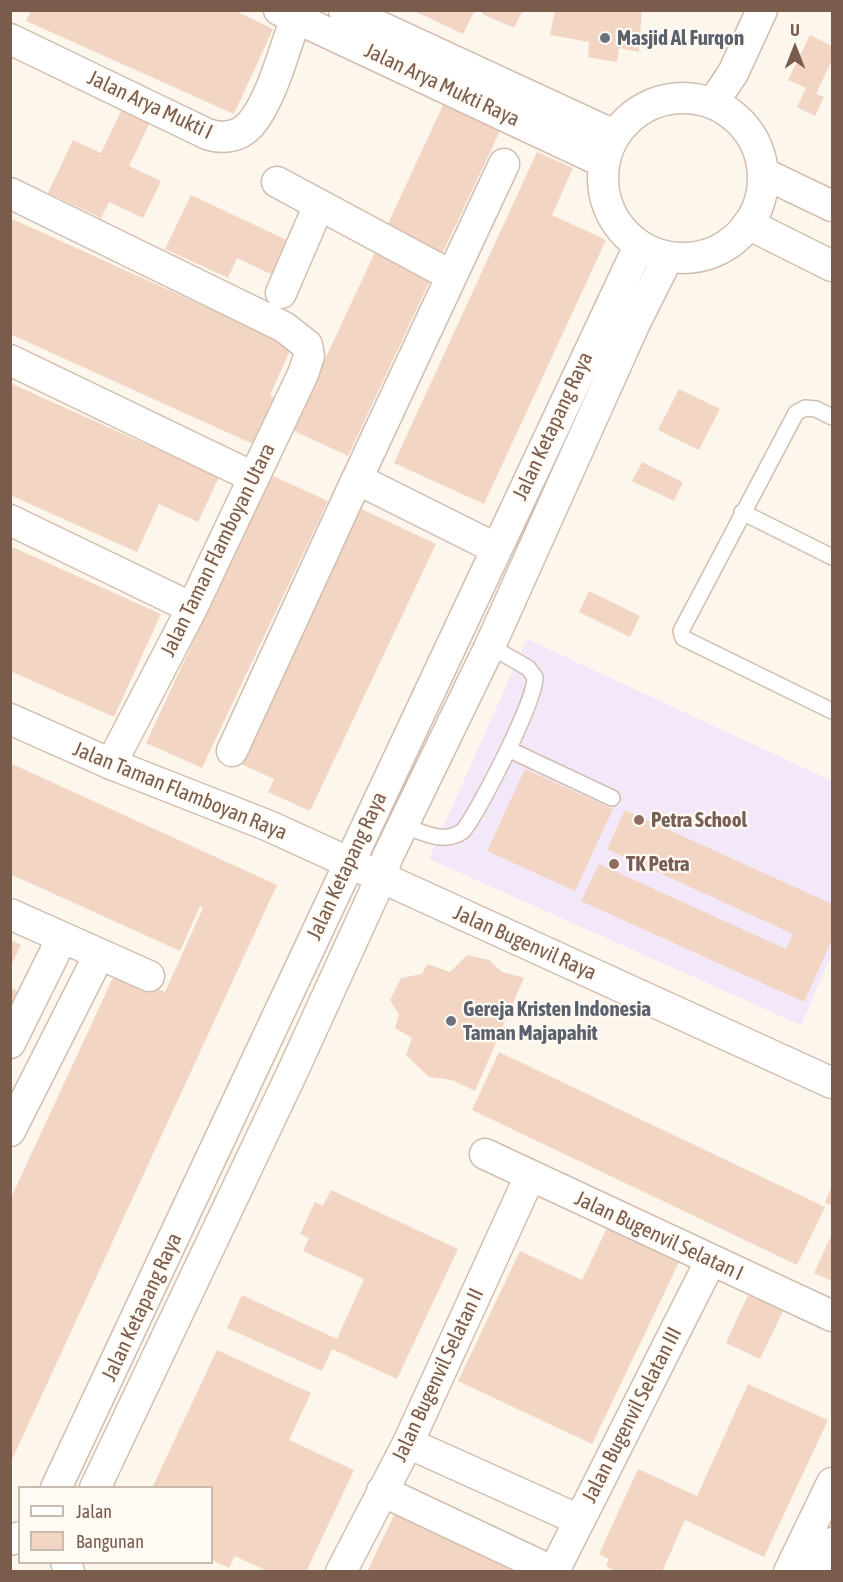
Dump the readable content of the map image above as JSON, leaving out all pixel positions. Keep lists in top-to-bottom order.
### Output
{
  "streets": {
    "street": [
      "Jalan Arya Mukti Raya",
      "Jalan Arya Mukti I",
      "Jalan Ketapang Raya",
      "Jalan Taman Flamboyan Utara",
      "Jalan Taman Flamboyan Raya",
      "Jalan Bugenvil Raya",
      "Jalan Bugenvil Selatan I",
      "Jalan Bugenvil Selatan II",
      "Jalan Bugenvil Selatan III"
    ]
  },
  "crossings": [
    ["Jalan Arya Mukti Raya", "Jalan Arya Mukti I"],
    ["Jalan Arya Mukti Raya", "Jalan Ketapang Raya"],
    ["Jalan Ketapang Raya", "Jalan Taman Flamboyan Raya"],
    ["Jalan Ketapang Raya", "Jalan Bugenvil Raya"],
    ["Jalan Taman Flamboyan Utara", "Jalan Taman Flamboyan Raya"],
    ["Jalan Taman Flamboyan Raya", "Jalan Bugenvil Raya"],
    ["Jalan Bugenvil Selatan I", "Jalan Bugenvil Selatan II"],
    ["Jalan Bugenvil Selatan I", "Jalan Bugenvil Selatan III"]
  ],
  "places": [
    "Masjid Al Furqon",
    "Petra School",
    "TK Petra",
    "Gereja Kristen Indonesia Taman Majapahit"
  ],
  "legend": ["Jalan", "Bangunan"],
  "north": "top"
}
